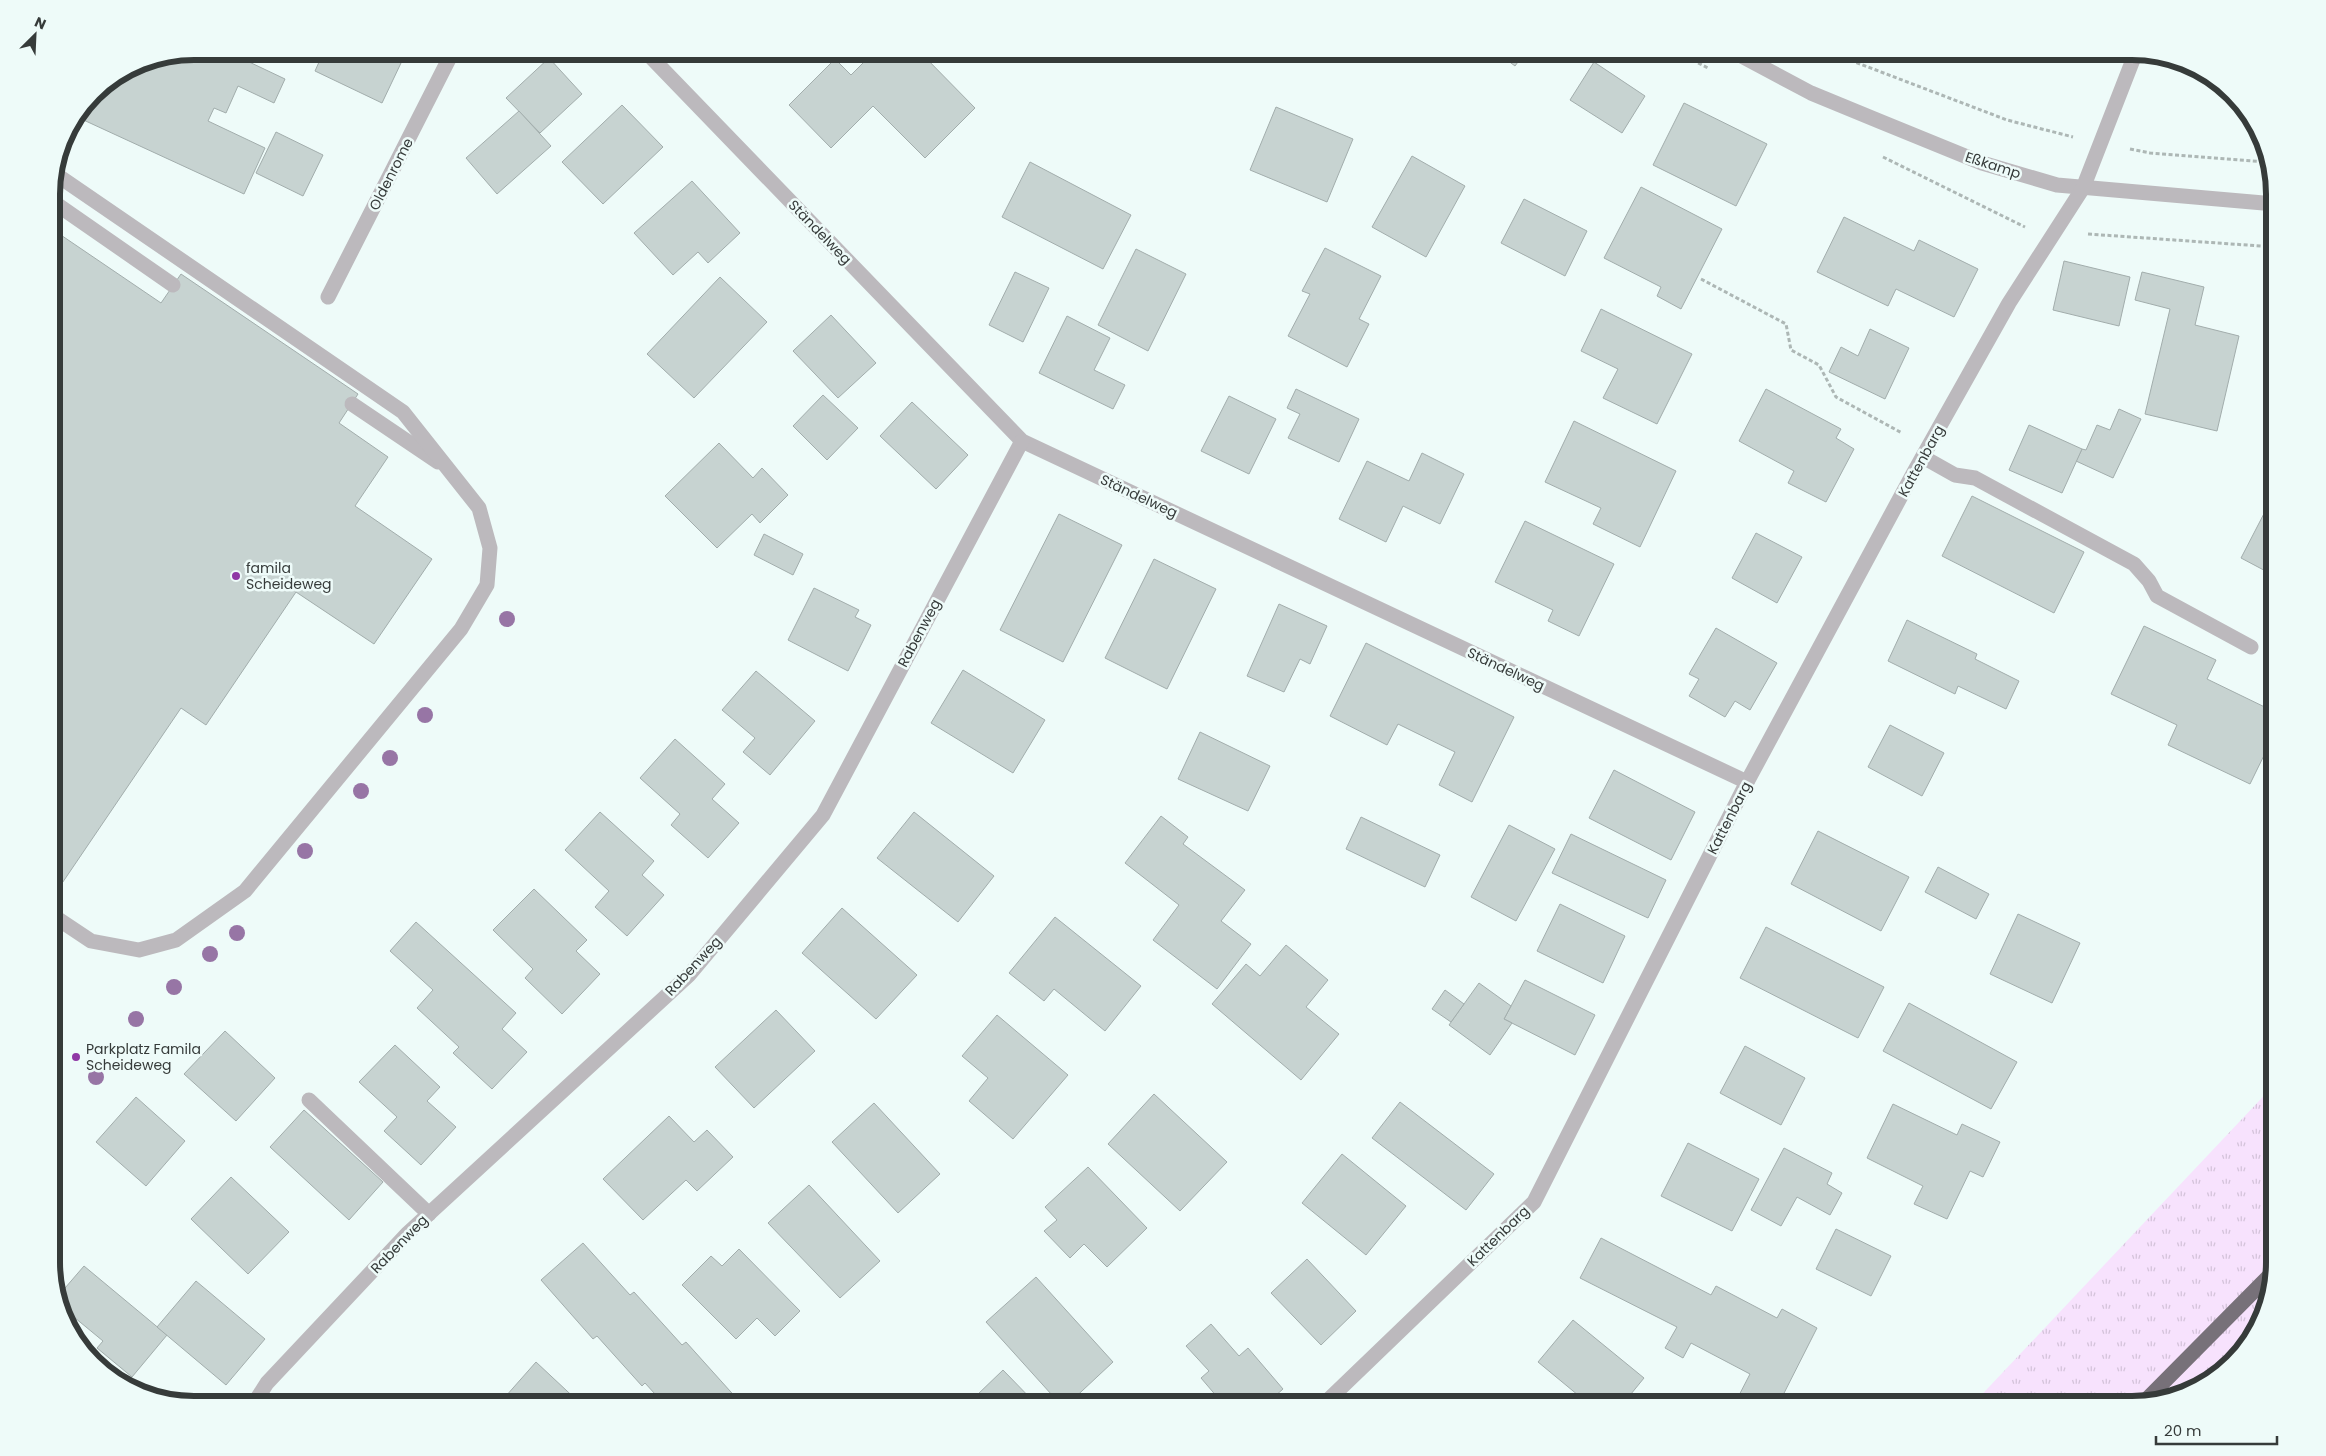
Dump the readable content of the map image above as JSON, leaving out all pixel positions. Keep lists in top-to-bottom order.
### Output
{
  "streets": {
    "street": [
      "Eßkamp",
      "Oldenrome",
      "Ständelweg",
      "Kattenbarg",
      "Rabenweg"
    ]
  },
  "crossings": [
    ["Eßkamp", "Kattenbarg"],
    ["Ständelweg", "Kattenbarg"],
    ["Ständelweg", "Rabenweg"]
  ],
  "places": ["famila Scheideweg", "Parkplatz Famila Scheideweg"],
  "scale_bar": "20 m",
  "north": "top right"
}
